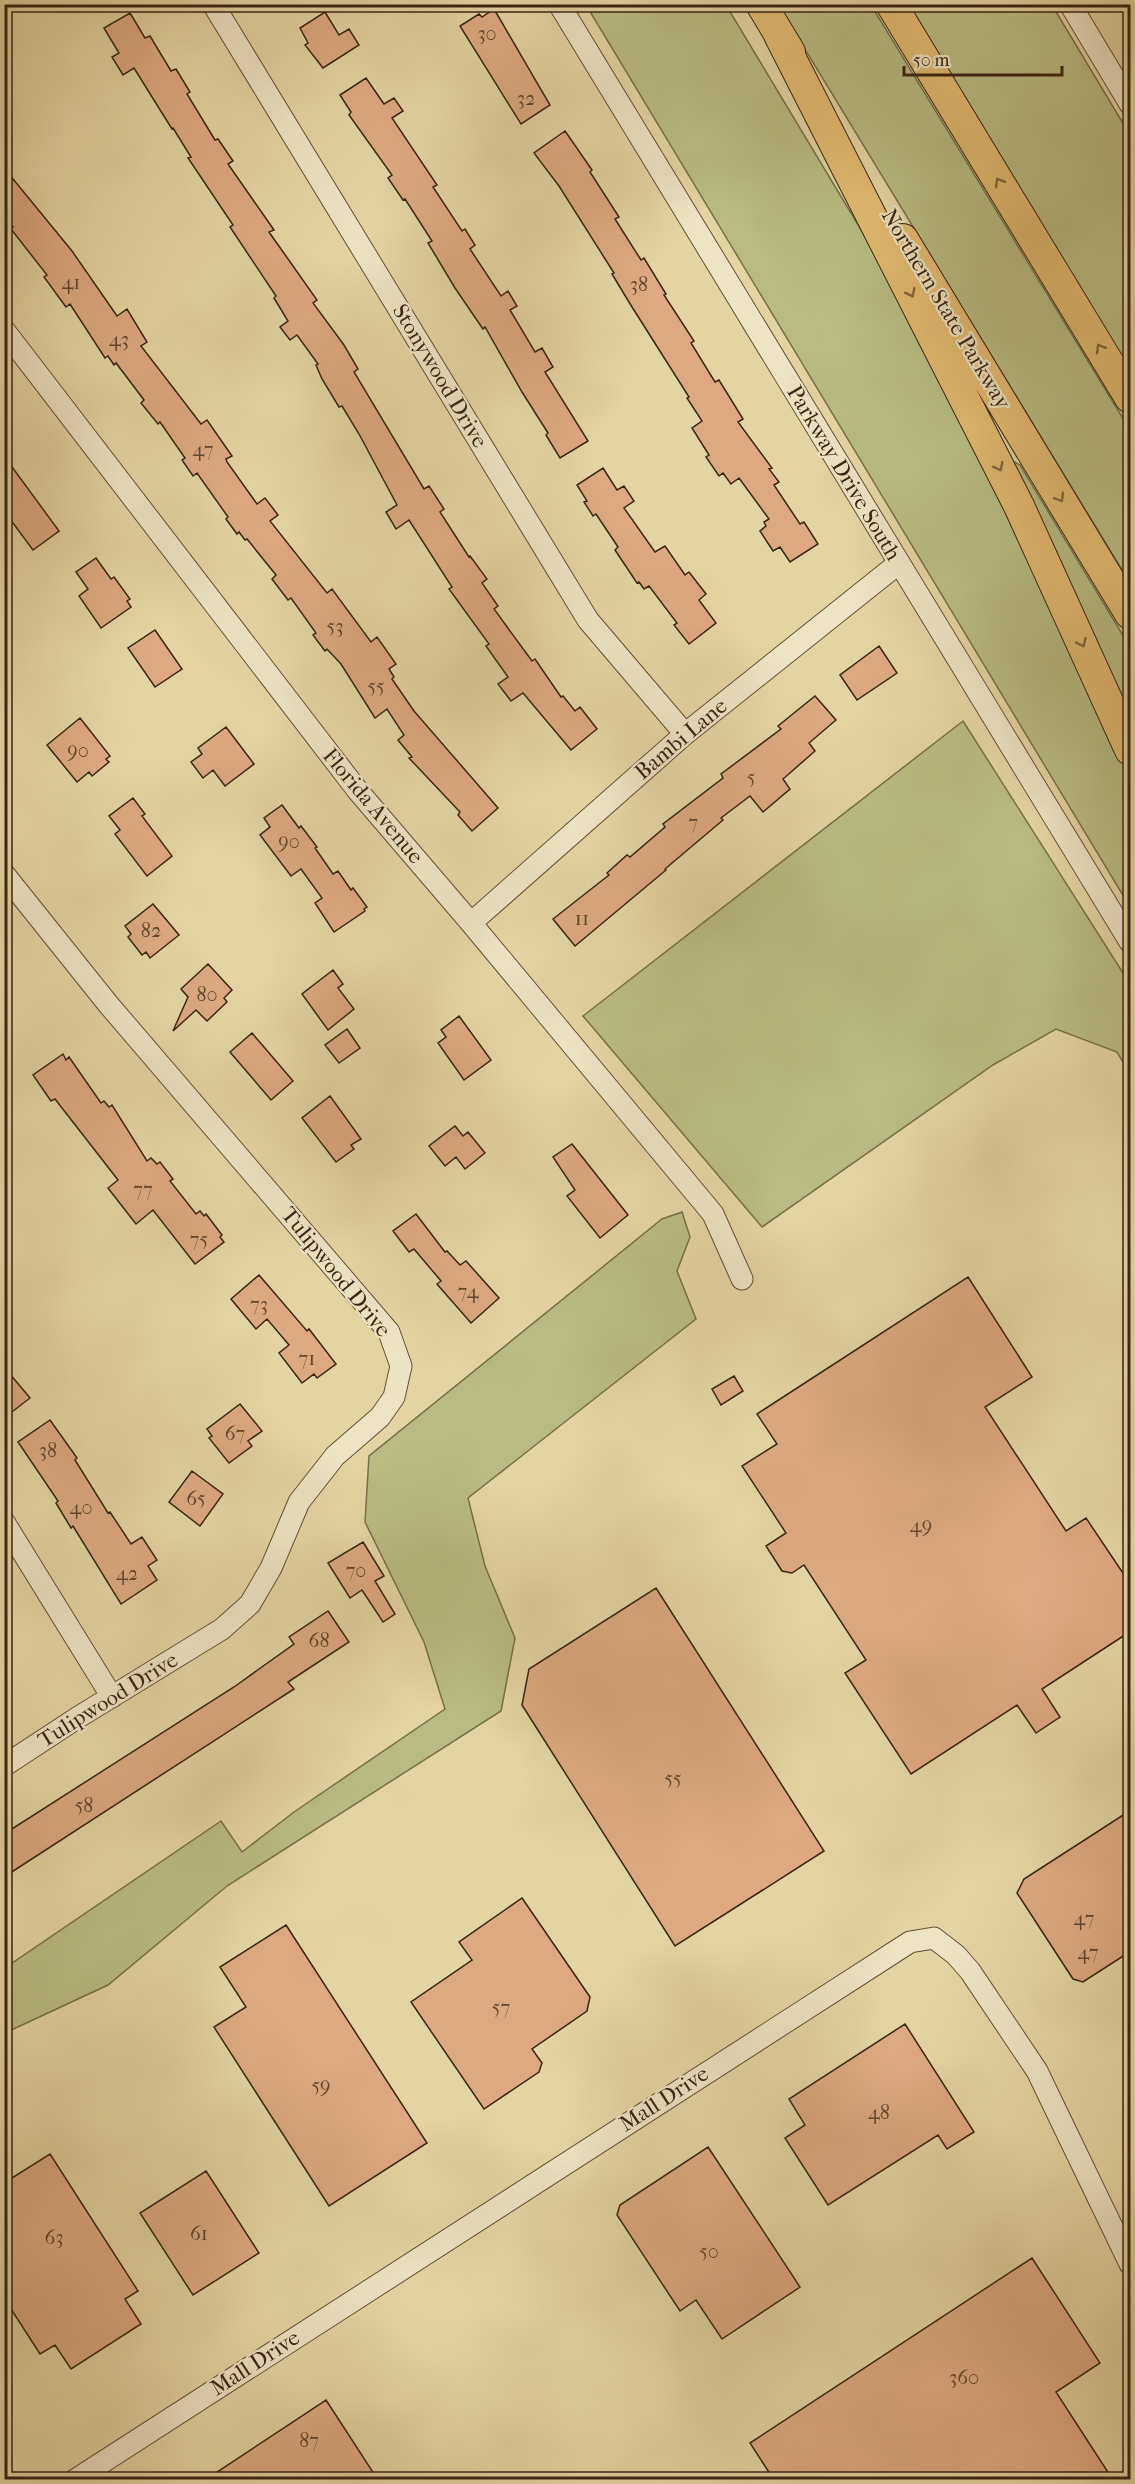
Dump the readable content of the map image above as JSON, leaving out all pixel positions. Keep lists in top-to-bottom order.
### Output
{
  "streets": {
    "highway": ["Northern State Parkway"],
    "street": [
      "Stonywood Drive",
      "Parkway Drive South",
      "Bambi Lane",
      "Florida Avenue",
      "Tulipwood Drive",
      "Mall Drive"
    ]
  },
  "crossings": [
    ["Stonywood Drive", "Bambi Lane"],
    ["Parkway Drive South", "Bambi Lane"],
    ["Bambi Lane", "Florida Avenue"]
  ],
  "house_numbers": [
    "30",
    "32",
    "41",
    "38",
    "43",
    "47",
    "53",
    "55",
    "90",
    "5",
    "7",
    "90",
    "11",
    "82",
    "80",
    "77",
    "75",
    "74",
    "73",
    "71",
    "67",
    "38",
    "65",
    "40",
    "49",
    "70",
    "42",
    "68",
    "55",
    "58",
    "47",
    "47",
    "57",
    "59",
    "48",
    "61",
    "63",
    "50",
    "360",
    "87"
  ],
  "scale_bar": "50 m"
}
